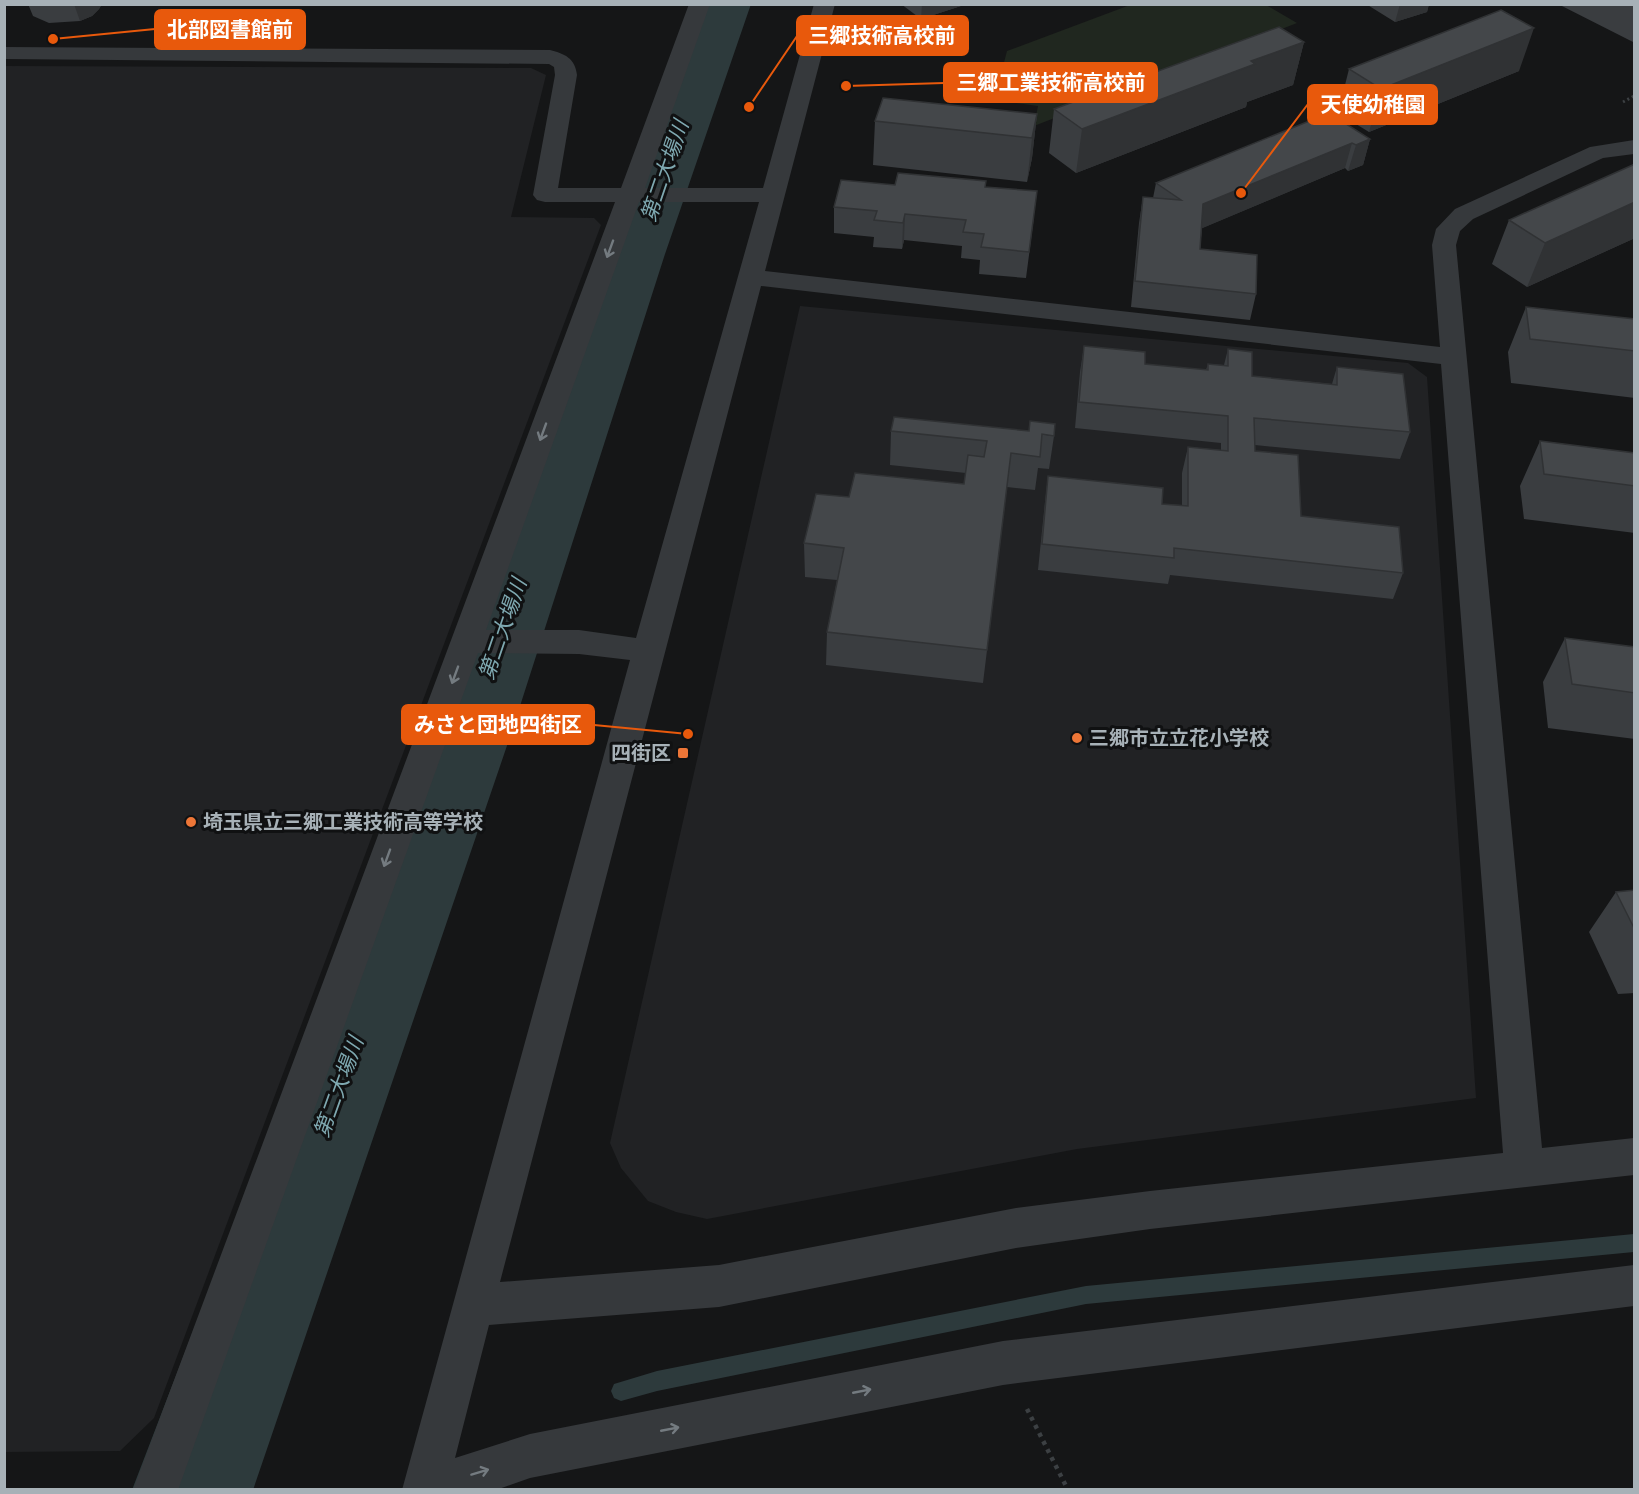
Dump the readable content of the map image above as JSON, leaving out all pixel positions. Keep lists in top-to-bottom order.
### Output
{
  "water": ["第二大場川"],
  "places": {
    "other": [
      "北部図書館前",
      "三郷工業技術高校前",
      "三郷技術高校前",
      "天使幼稚園",
      "みさと団地四街区",
      "三郷市立立花小学校",
      "埼玉県立三郷工業技術高等学校"
    ],
    "transit": ["四街区"]
  }
}
